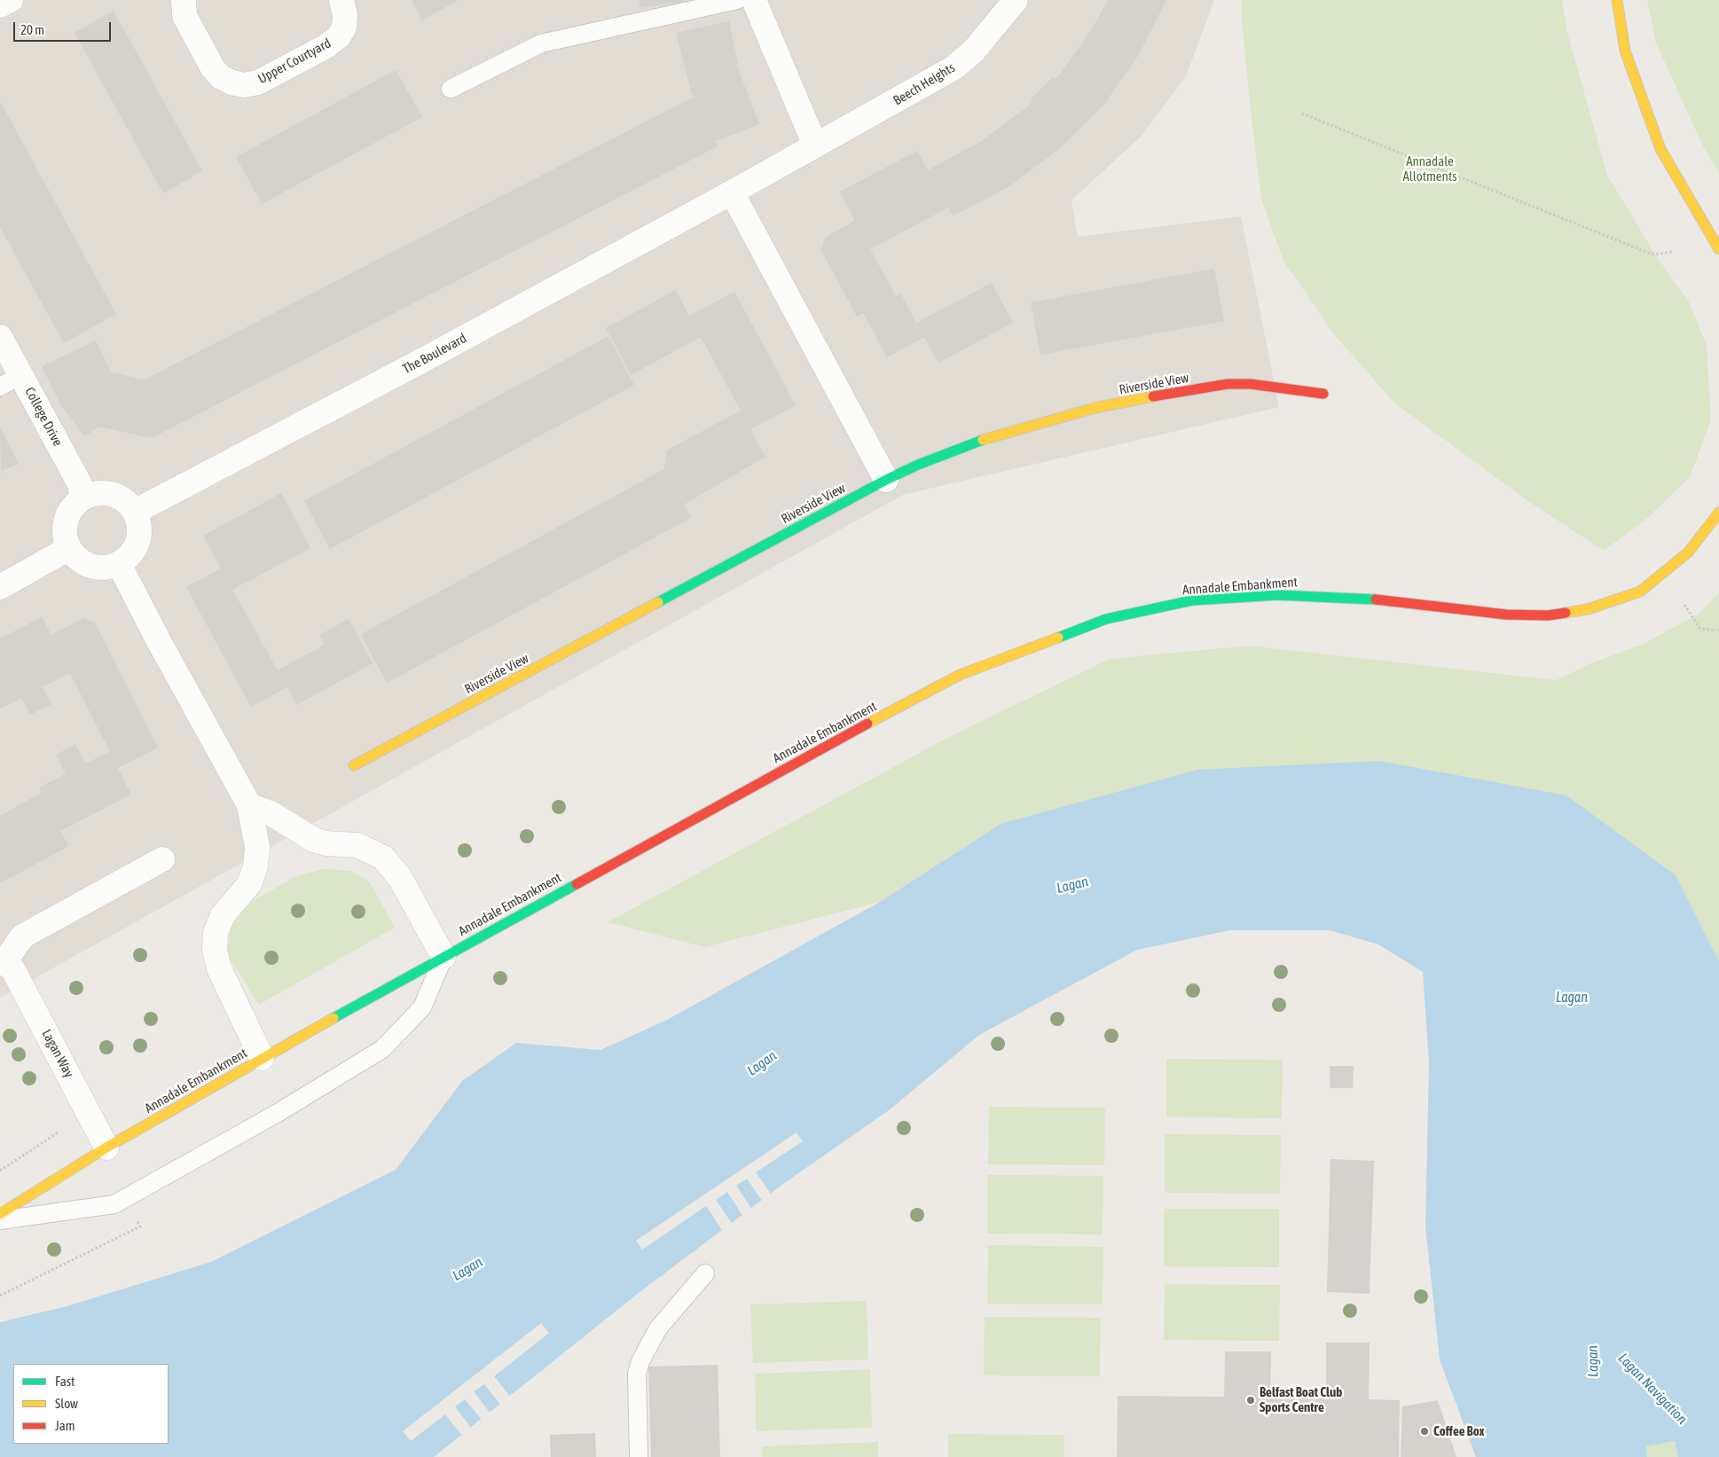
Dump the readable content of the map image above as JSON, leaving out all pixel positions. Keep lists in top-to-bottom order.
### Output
{
  "streets": {
    "street": [
      "Upper Courtyard",
      "Beech Heights",
      "The Boulevard",
      "Riverside View",
      "College Drive",
      "Annadale Embankment",
      "Lagan Way"
    ]
  },
  "crossings": [
    ["Beech Heights", "The Boulevard"],
    ["The Boulevard", "College Drive"],
    ["Annadale Embankment", "Lagan Way"]
  ],
  "water": ["Lagan", "Lagan Navigation"],
  "parks": ["Annadale Allotments"],
  "places": ["Belfast Boat Club Sports Centre", "Coffee Box"],
  "legend": ["Fast", "Slow", "Jam"],
  "scale_bar": "20 m"
}
